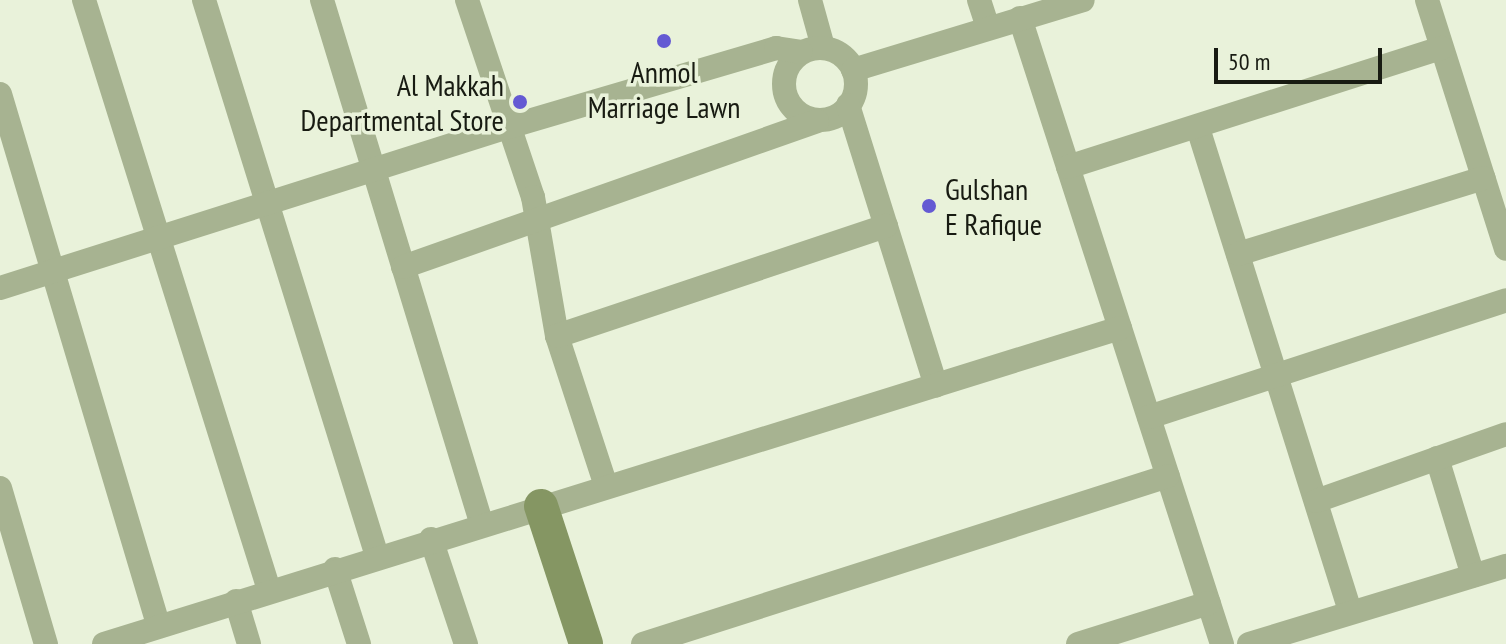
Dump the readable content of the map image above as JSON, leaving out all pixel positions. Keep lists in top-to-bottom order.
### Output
{
  "places": ["Anmol Marriage Lawn", "Al Makkah Departmental Store", "Gulshan E Rafique"],
  "scale_bar": "50 m"
}
